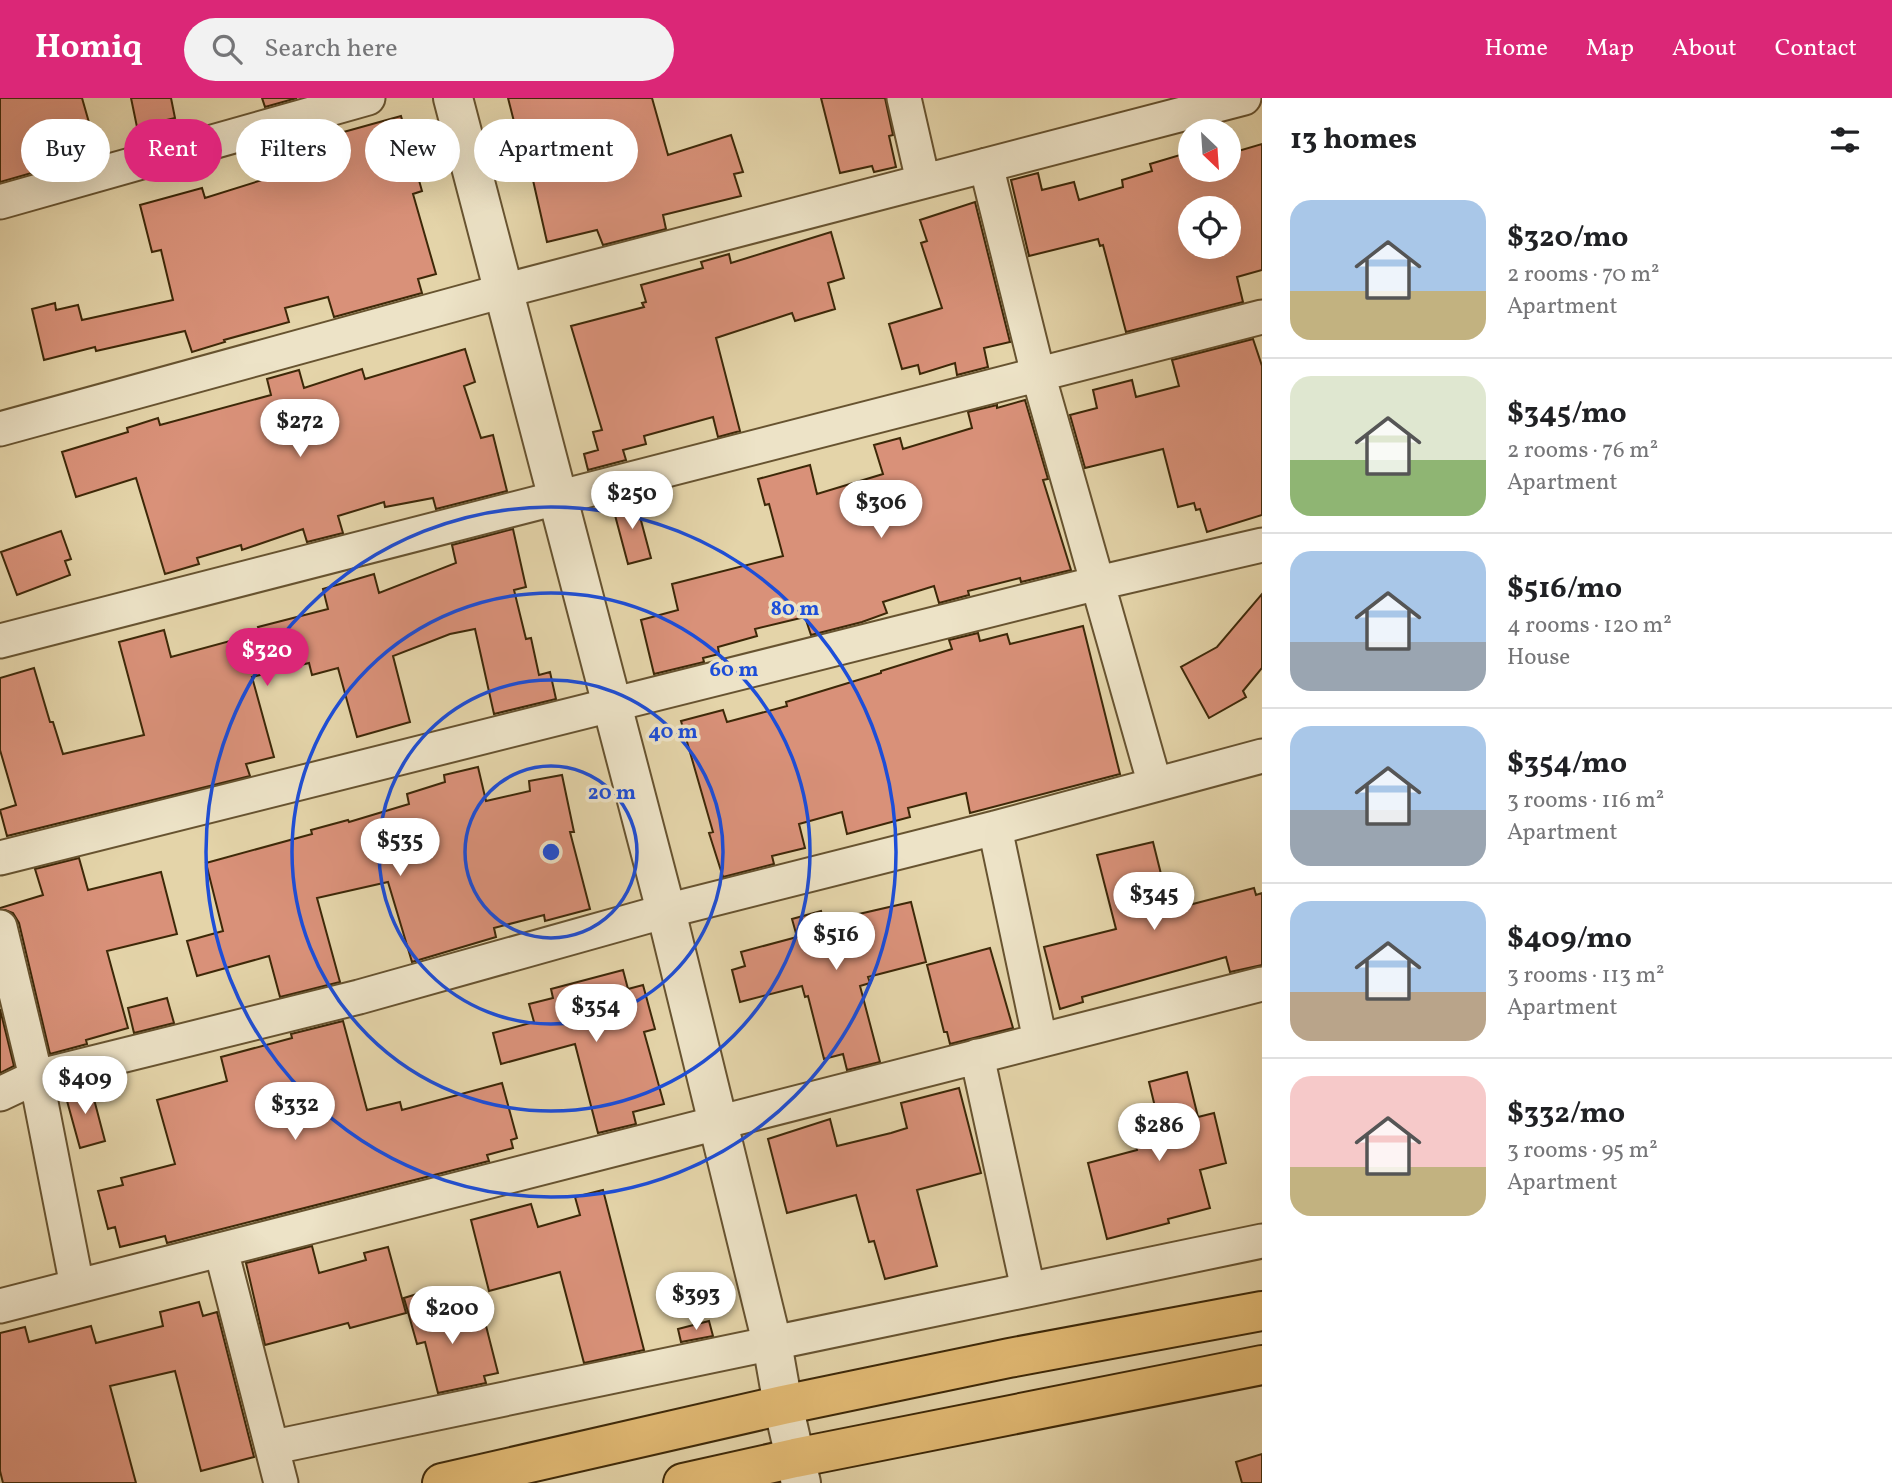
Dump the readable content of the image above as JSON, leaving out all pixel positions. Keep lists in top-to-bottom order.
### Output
{
  "north": "bottom right",
  "page": {
    "header": "Homiq",
    "search": "Search here",
    "nav": [
      "Home",
      "Map",
      "About",
      "Contact"
    ],
    "heading": "13 homes",
    "chip": [
      "Buy",
      "Rent",
      "Filters",
      "New",
      "Apartment"
    ],
    "list": [
      {
        "name": "$320/mo",
        "note": "2 rooms · 70 m² · Apartment"
      },
      {
        "name": "$345/mo",
        "note": "2 rooms · 76 m² · Apartment"
      },
      {
        "name": "$516/mo",
        "note": "4 rooms · 120 m² · House"
      },
      {
        "name": "$354/mo",
        "note": "3 rooms · 116 m² · Apartment"
      },
      {
        "name": "$409/mo",
        "note": "3 rooms · 113 m² · Apartment"
      },
      {
        "name": "$332/mo",
        "note": "3 rooms · 95 m² · Apartment"
      }
    ],
    "price": [
      "$272",
      "$250",
      "$306",
      "$320",
      "$535",
      "$345",
      "$516",
      "$354",
      "$409",
      "$332",
      "$286",
      "$393",
      "$200"
    ]
  },
  "rings": [
    "80 m",
    "60 m",
    "40 m",
    "20 m"
  ]
}
